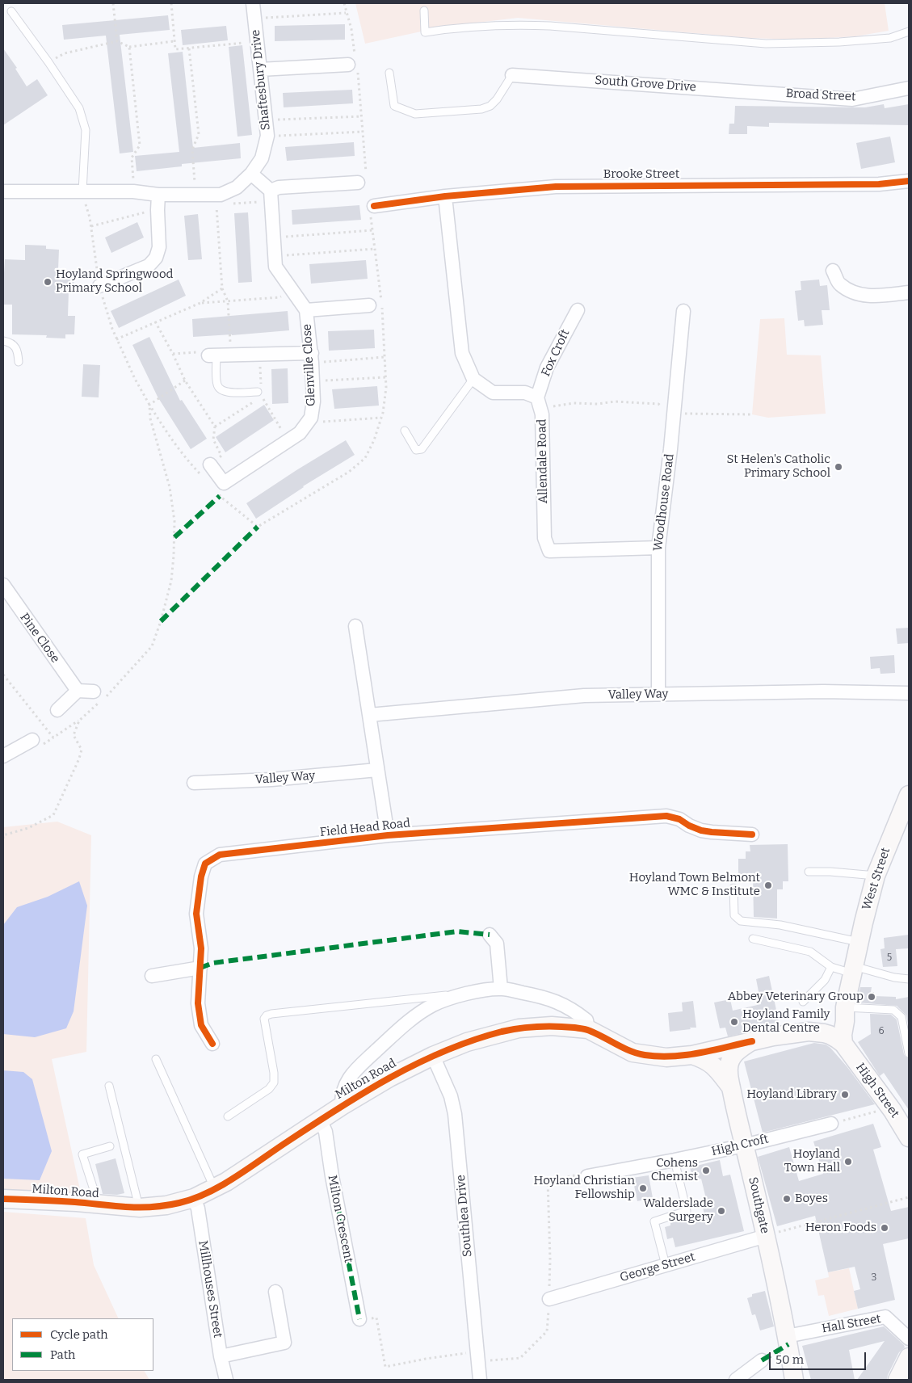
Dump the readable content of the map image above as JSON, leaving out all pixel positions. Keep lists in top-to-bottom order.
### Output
{
  "streets": {
    "main road": [
      "West Street",
      "Milton Road",
      "High Street",
      "Southgate"
    ],
    "street": [
      "Shaftesbury Drive",
      "South Grove Drive",
      "Broad Street",
      "Brooke Street",
      "Fox Croft",
      "Glenville Close",
      "Allendale Road",
      "Woodhouse Road",
      "Pine Close",
      "Valley Way",
      "Field Head Road",
      "High Croft",
      "Southlea Drive",
      "Milton Crescent",
      "George Street",
      "Millhouses Street",
      "Hall Street"
    ]
  },
  "crossings": [
    ["South Grove Drive", "Broad Street"],
    ["Fox Croft", "Allendale Road"],
    ["Allendale Road", "Woodhouse Road"],
    ["Woodhouse Road", "Valley Way"],
    ["West Street", "High Street"],
    ["Milton Road", "Southgate"],
    ["Milton Road", "Southlea Drive"],
    ["Milton Road", "Milton Crescent"],
    ["Milton Road", "Millhouses Street"],
    ["High Croft", "Southgate"],
    ["Southgate", "George Street"],
    ["Southgate", "Hall Street"]
  ],
  "places": [
    "Hoyland Springwood Primary School",
    "St Helen's Catholic Primary School",
    "Hoyland Town Belmont WMC & Institute",
    "Abbey Veterinary Group",
    "Hoyland Family Dental Centre",
    "Hoyland Library",
    "Hoyland Town Hall",
    "Cohens Chemist",
    "Hoyland Christian Fellowship",
    "Boyes",
    "Walderslade Surgery",
    "Heron Foods"
  ],
  "house_numbers": ["5", "6", "3"],
  "legend": ["Cycle path", "Path"],
  "scale_bar": "50 m"
}
